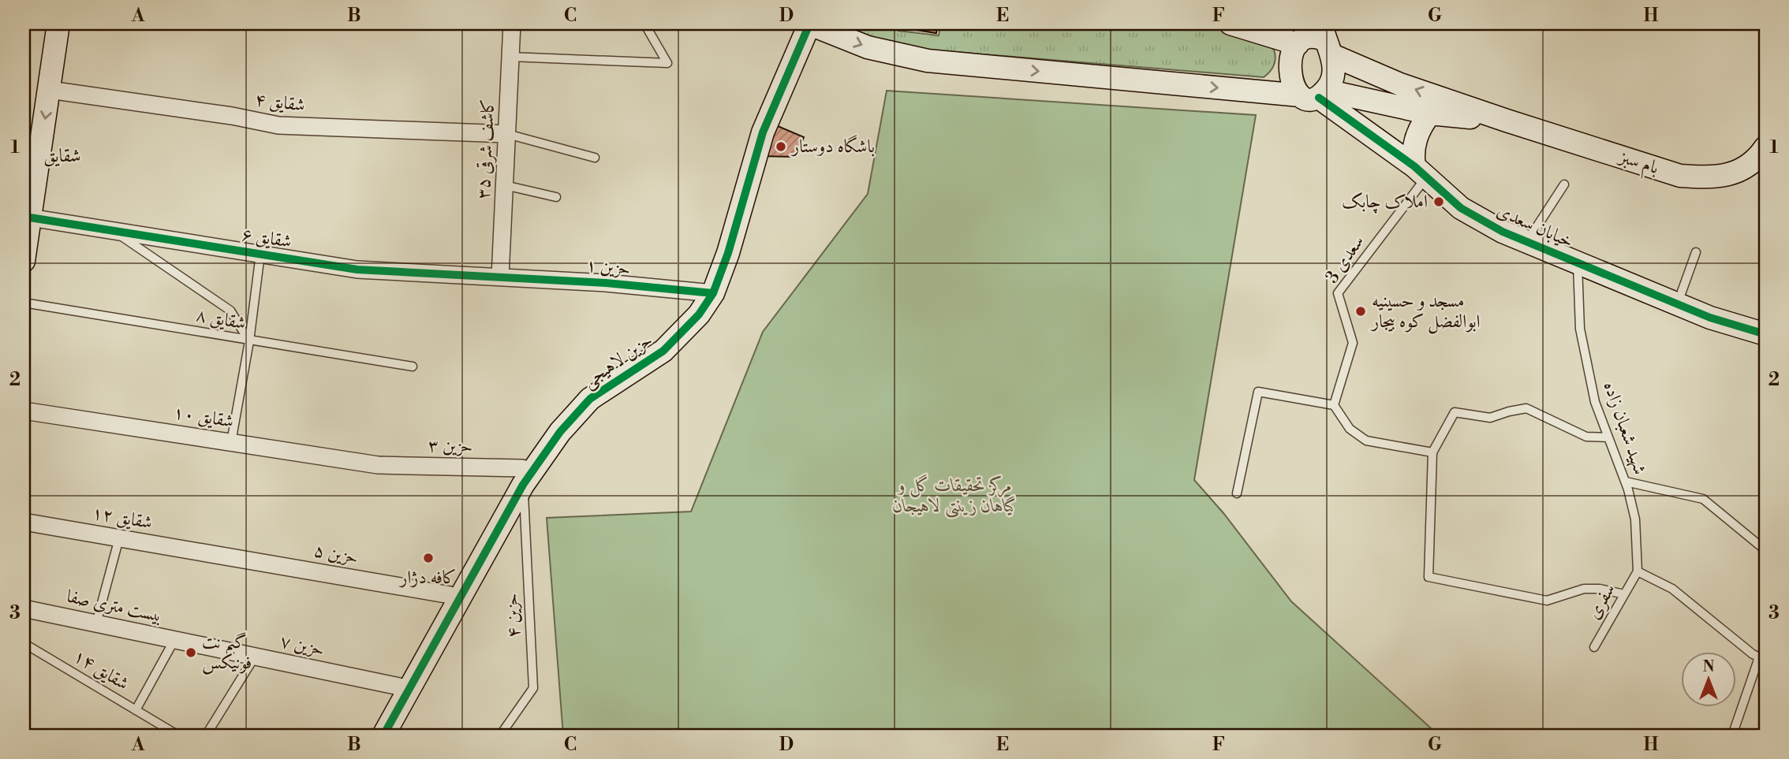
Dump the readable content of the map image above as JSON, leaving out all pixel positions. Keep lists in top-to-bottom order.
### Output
{
  "streets": {
    "street": [
      "شقایق ۴",
      "کاشف شرقی ۳۵",
      "بام سبز",
      "خیابان سعدی",
      "شقایق ۶",
      "حزین ۱",
      "حزین لاهیجی",
      "شقایق ۱۰",
      "حزین ۳",
      "شقایق ۱۲",
      "حزین ۵",
      "بیست متری صفا",
      "حزین ۷"
    ],
    "lane": [
      "سعدی 3",
      "شقایق ۸",
      "شهید شعبان زاده",
      "سفری",
      "حزین ۴",
      "شقایق ۱۴"
    ]
  },
  "crossings": [
    ["شقایق ۴", "کاشف شرقی ۳۵"],
    ["کاشف شرقی ۳۵", "شقایق ۶"],
    ["کاشف شرقی ۳۵", "حزین ۱"],
    ["خیابان سعدی", "سعدی 3"],
    ["خیابان سعدی", "شهید شعبان زاده"],
    ["شقایق ۶", "حزین ۱"],
    ["حزین ۱", "حزین لاهیجی"],
    ["حزین لاهیجی", "حزین ۳"],
    ["حزین لاهیجی", "حزین ۵"],
    ["حزین لاهیجی", "حزین ۴"],
    ["حزین لاهیجی", "حزین ۷"],
    ["شقایق ۱۰", "حزین ۳"],
    ["شهید شعبان زاده", "سفری"],
    ["حزین ۳", "حزین ۴"],
    ["شقایق ۱۲", "حزین ۵"],
    ["بیست متری صفا", "حزین ۷"]
  ],
  "districts": ["شقایق"],
  "parks": ["مرکز تحقیقات گل و گیاهان زینتی لاهیجان"],
  "places": [
    "باشگاه دوستار",
    "املاک چابک",
    "مسجد و حسینیه ابوالفضل کوه بیجار",
    "کافه دژار",
    "گیم نت فونیکس"
  ],
  "north": "top",
  "grid": {
    "columns": [
      "A",
      "B",
      "C",
      "D",
      "E",
      "F",
      "G",
      "H"
    ],
    "rows": ["1", "2", "3"]
  }
}
